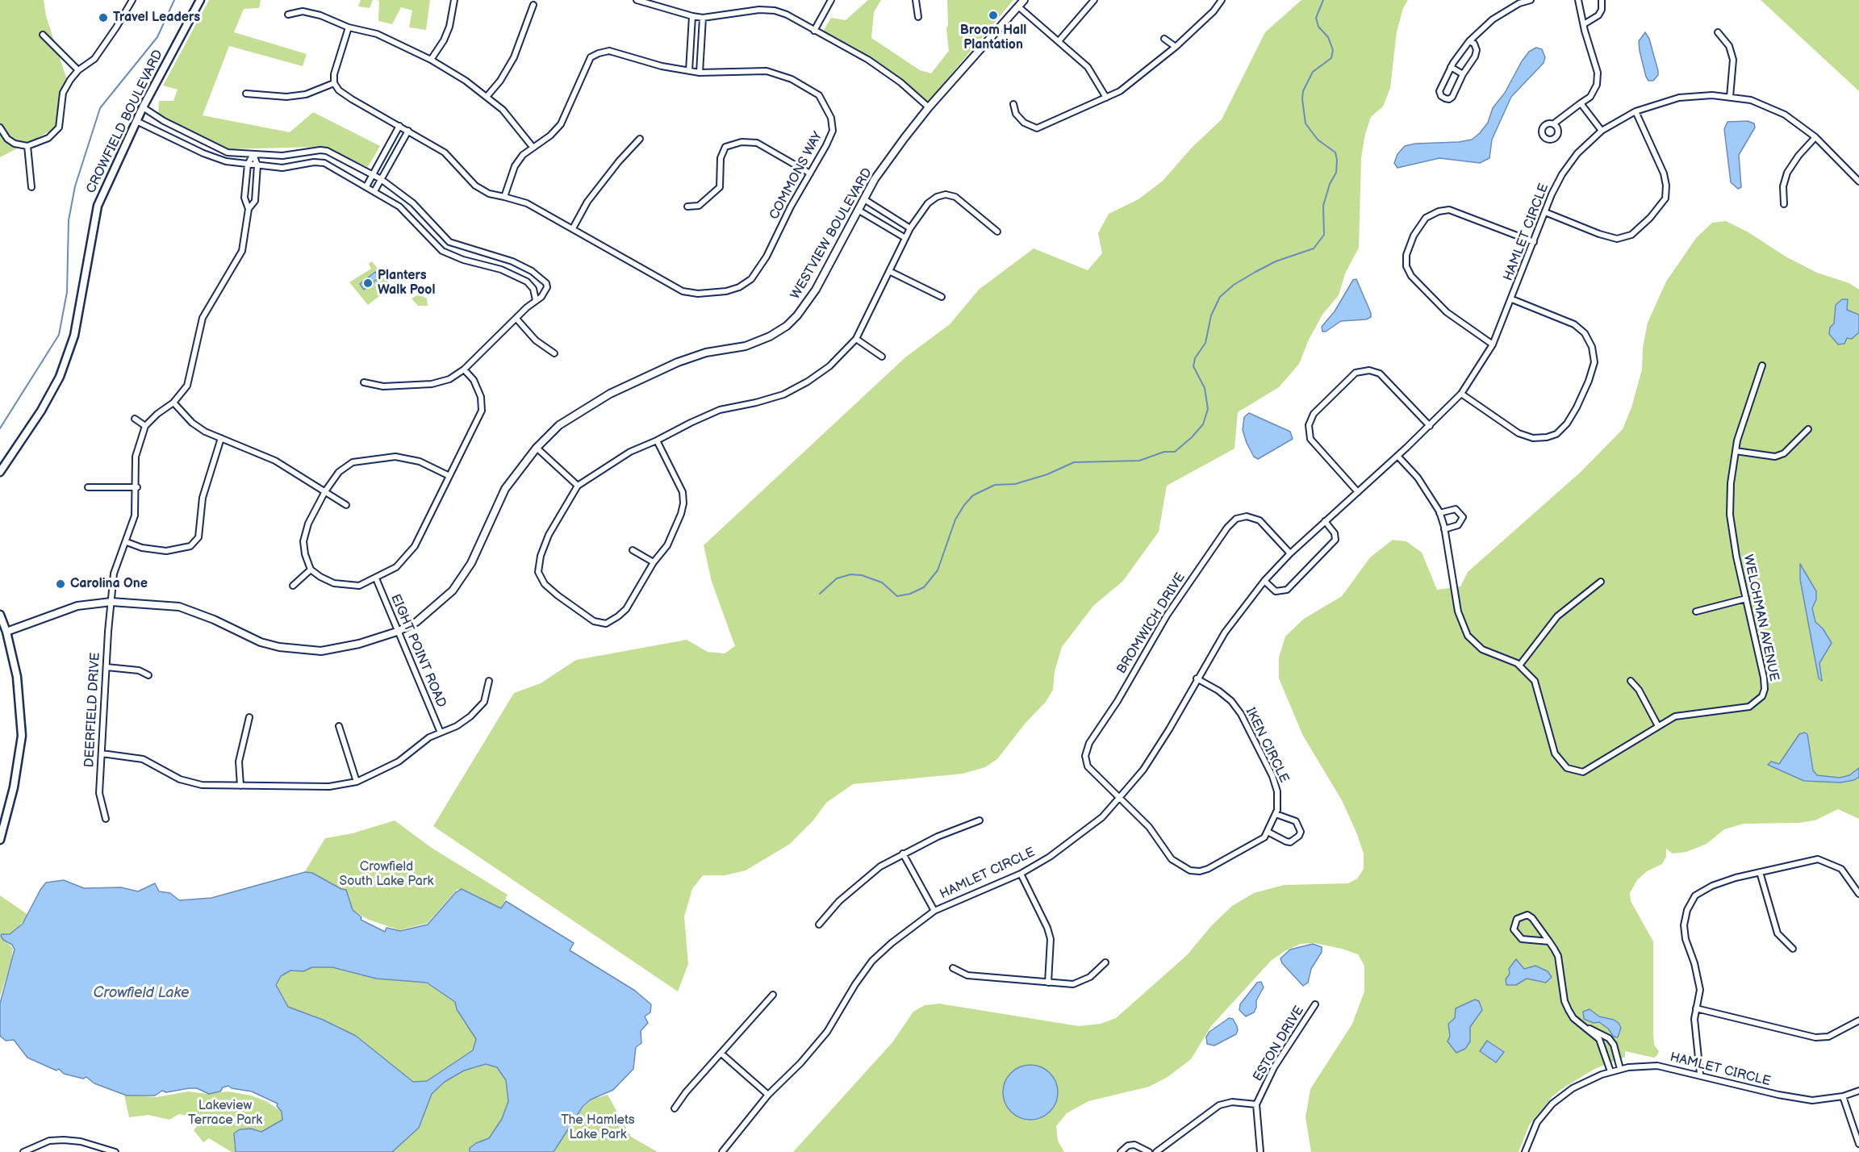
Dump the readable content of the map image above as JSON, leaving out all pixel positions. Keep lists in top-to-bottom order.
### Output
{
  "streets": {
    "main road": ["CROWFIELD BOULEVARD"],
    "street": [
      "COMMONS WAY",
      "HAMLET CIRCLE",
      "WESTVIEW BOULEVARD",
      "WELCHMAN AVENUE",
      "BROMWICH DRIVE",
      "EIGHT POINT ROAD",
      "DEERFIELD DRIVE",
      "IKEN CIRCLE",
      "ESTON DRIVE"
    ]
  },
  "crossings": [
    ["HAMLET CIRCLE", "WELCHMAN AVENUE"],
    ["HAMLET CIRCLE", "BROMWICH DRIVE"],
    ["HAMLET CIRCLE", "IKEN CIRCLE"],
    ["WESTVIEW BOULEVARD", "EIGHT POINT ROAD"],
    ["WESTVIEW BOULEVARD", "DEERFIELD DRIVE"],
    ["BROMWICH DRIVE", "IKEN CIRCLE"]
  ],
  "water": ["Crowfield Lake"],
  "parks": ["Crowfield South Lake Park", "Lakeview Terrace Park", "The Hamlets Lake Park"],
  "places": [
    "Broom Hall Plantation",
    "Travel Leaders",
    "Planters Walk Pool",
    "Carolina One"
  ]
}
